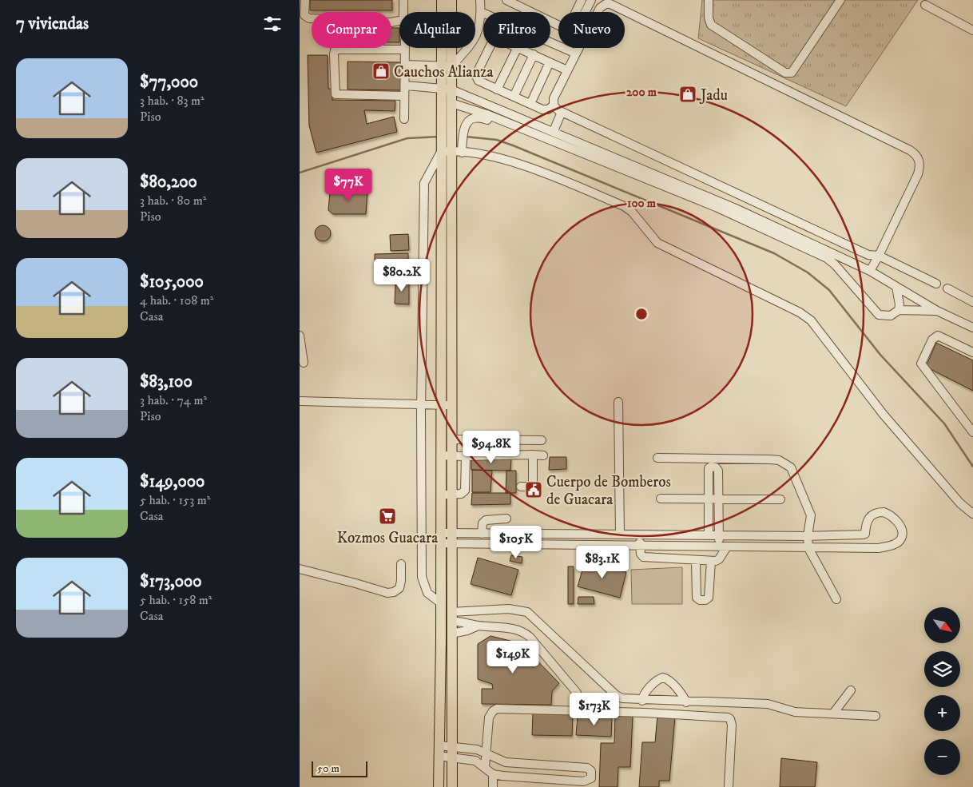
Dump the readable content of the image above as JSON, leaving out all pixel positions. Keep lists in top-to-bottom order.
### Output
{
  "places": {
    "shop": ["Cauchos Alianza", "Jadu"],
    "public building": ["Cuerpo de Bomberos de Guacara"],
    "supermarket": ["Kozmos Guacara"]
  },
  "scale_bar": "50 m",
  "north": "bottom right",
  "page": {
    "heading": "7 viviendas",
    "chip": [
      "Comprar",
      "Alquilar",
      "Filtros",
      "Nuevo"
    ],
    "list": [
      {
        "name": "$77,000",
        "note": "3 hab. · 83 m² · Piso"
      },
      {
        "name": "$80,200",
        "note": "3 hab. · 80 m² · Piso"
      },
      {
        "name": "$105,000",
        "note": "4 hab. · 108 m² · Casa"
      },
      {
        "name": "$83,100",
        "note": "3 hab. · 74 m² · Piso"
      },
      {
        "name": "$149,000",
        "note": "5 hab. · 153 m² · Casa"
      },
      {
        "name": "$173,000",
        "note": "5 hab. · 158 m² · Casa"
      }
    ],
    "price": [
      "$77K",
      "$80.2K",
      "$94.8K",
      "$105K",
      "$83.1K",
      "$149K",
      "$173K"
    ],
    "map_buttons": ["+", "−"],
    "scale": "50 m"
  },
  "rings": ["200 m", "100 m"]
}
